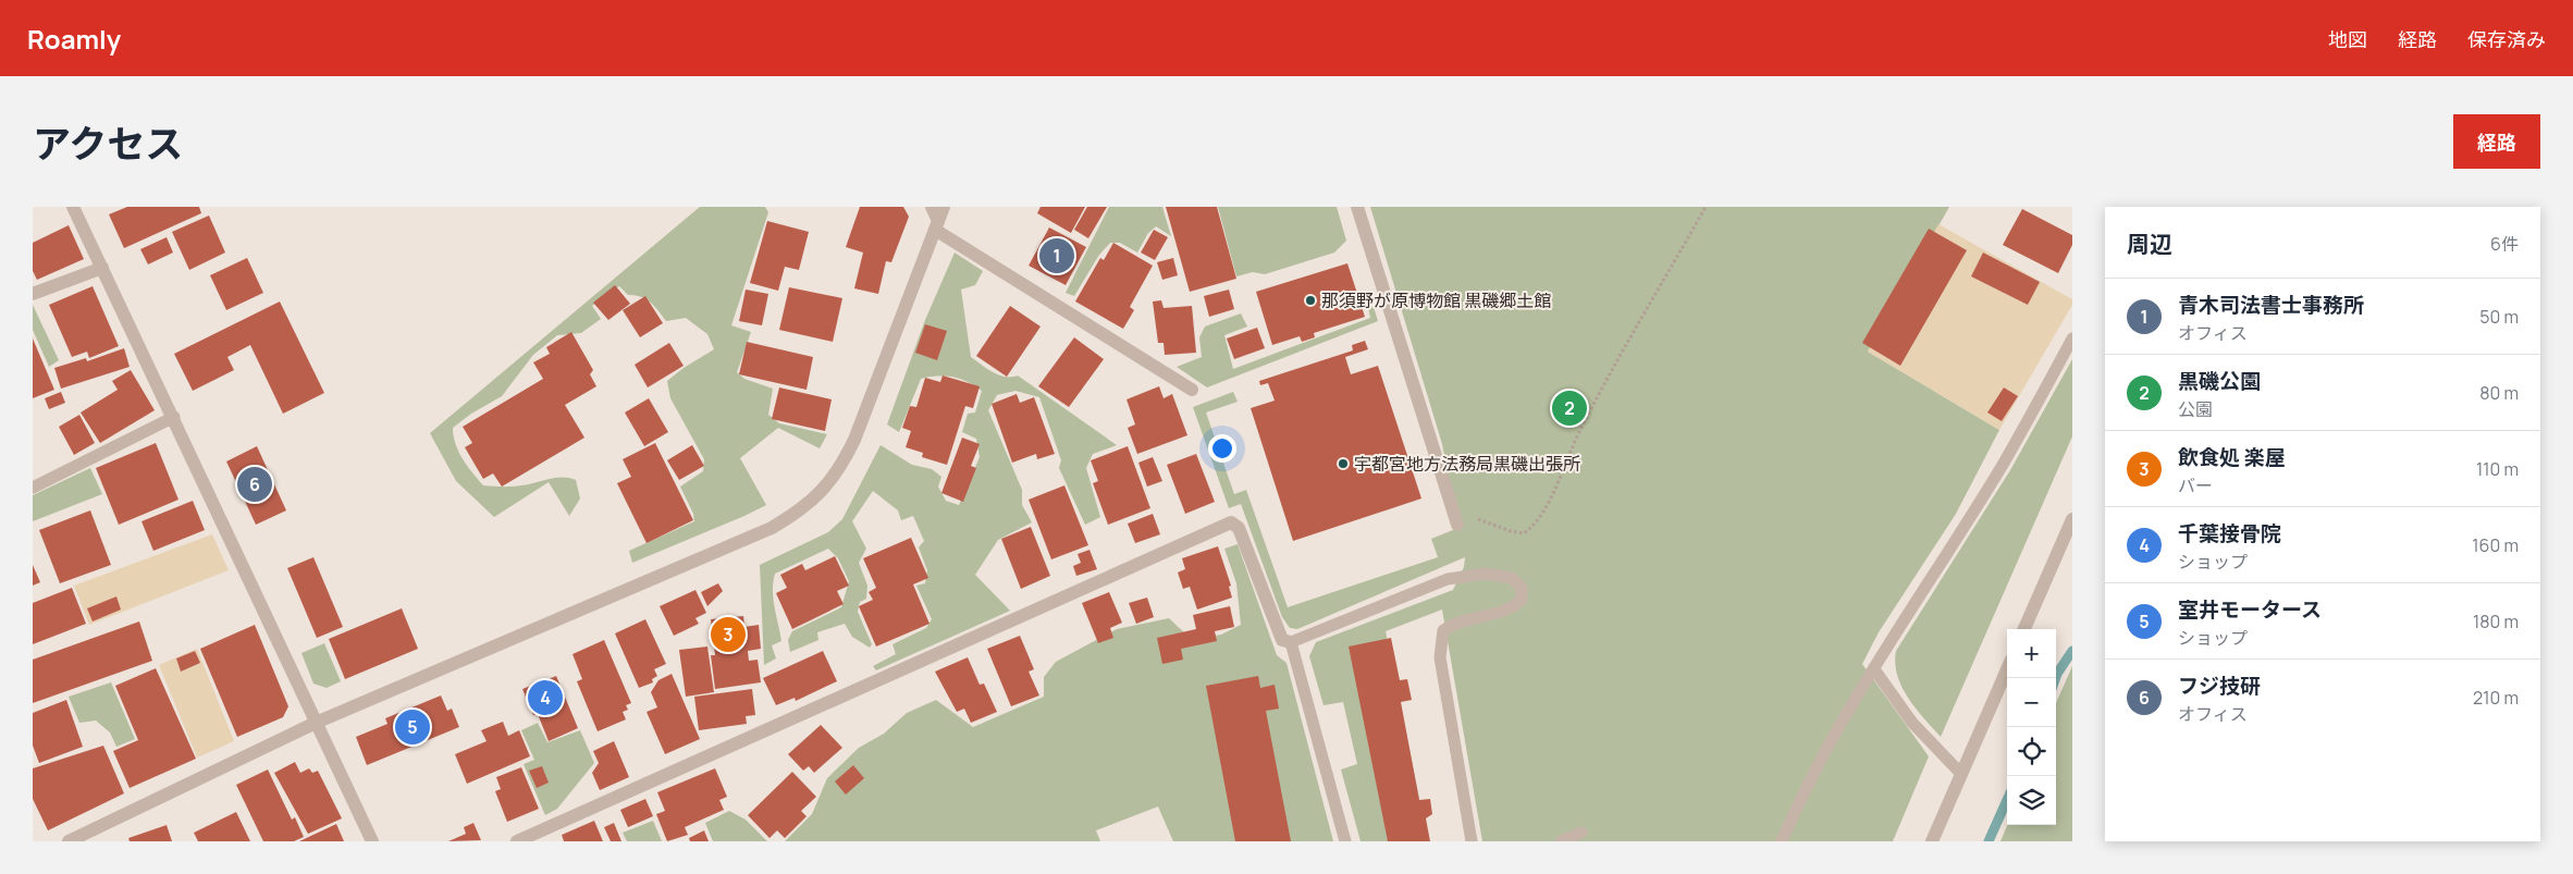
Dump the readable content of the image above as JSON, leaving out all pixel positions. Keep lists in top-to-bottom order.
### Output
{
  "places": ["那須野が原博物館 黒磯郷土館", "宇都宮地方法務局黒磯出張所"],
  "page": {
    "header": "Roamly",
    "nav": ["地図", "経路", "保存済み"],
    "title": "アクセス",
    "buttons": "経路",
    "heading": ["周辺", "6件"],
    "pins": [
      "1",
      "2",
      "6",
      "3",
      "4",
      "5"
    ],
    "list": [
      {
        "mark": "1",
        "name": "青木司法書士事務所",
        "note": "オフィス",
        "value": "50 m"
      },
      {
        "mark": "2",
        "name": "黒磯公園",
        "note": "公園",
        "value": "80 m"
      },
      {
        "mark": "3",
        "name": "飲食処 楽屋",
        "note": "バー",
        "value": "110 m"
      },
      {
        "mark": "4",
        "name": "千葉接骨院",
        "note": "ショップ",
        "value": "160 m"
      },
      {
        "mark": "5",
        "name": "室井モータース",
        "note": "ショップ",
        "value": "180 m"
      },
      {
        "mark": "6",
        "name": "フジ技研",
        "note": "オフィス",
        "value": "210 m"
      }
    ],
    "map_buttons": ["+", "−"]
  }
}
